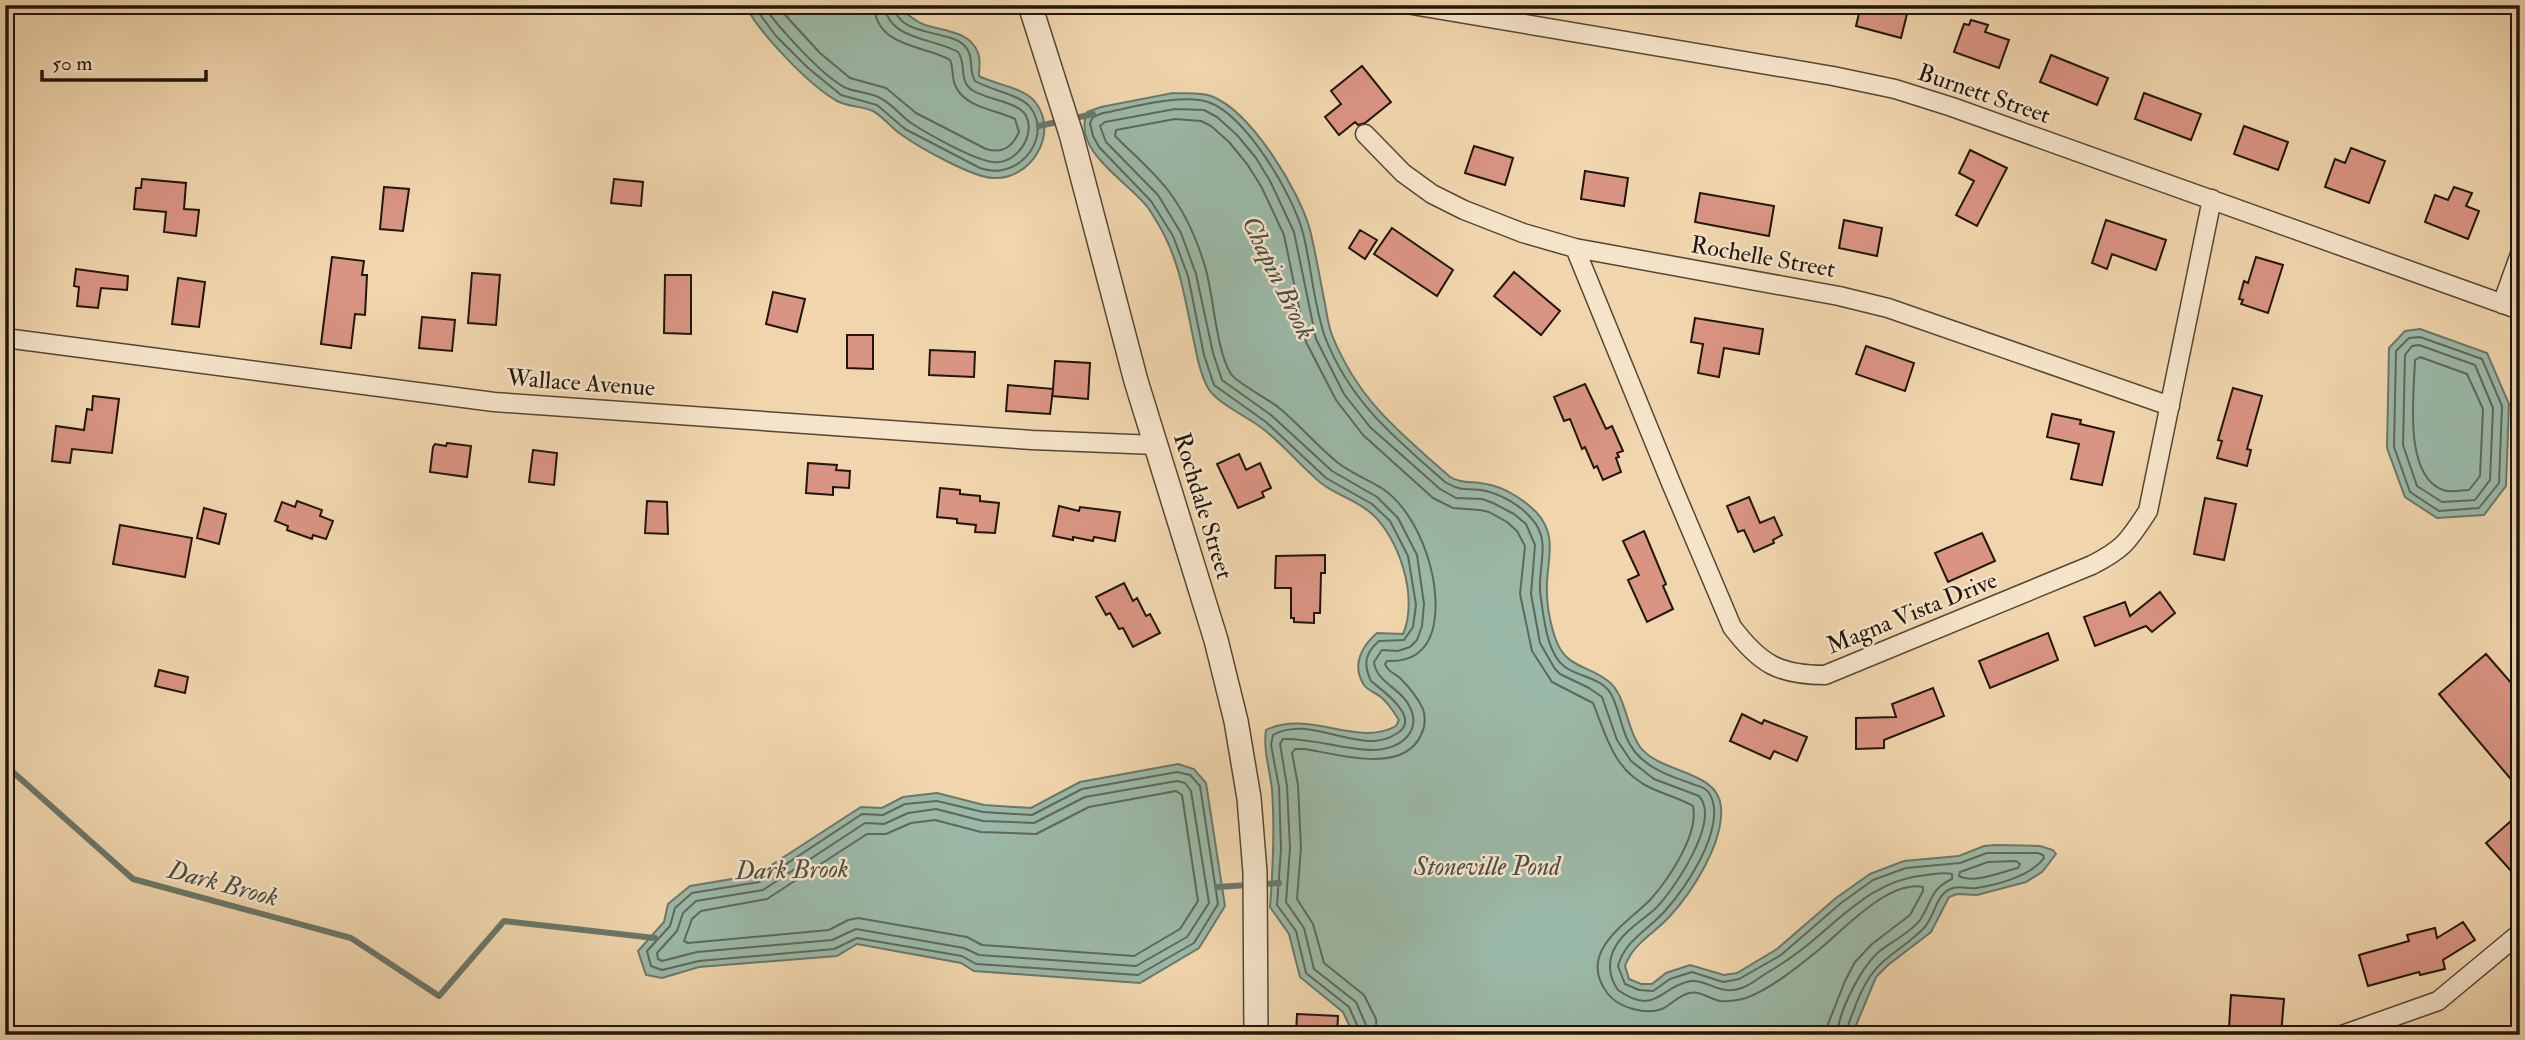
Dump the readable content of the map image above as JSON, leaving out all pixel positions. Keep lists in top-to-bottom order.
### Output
{
  "streets": {
    "street": [
      "Burnett Street",
      "Rochelle Street",
      "Wallace Avenue",
      "Rochdale Street",
      "Magna Vista Drive"
    ]
  },
  "crossings": [
    ["Burnett Street", "Magna Vista Drive"],
    ["Rochelle Street", "Magna Vista Drive"],
    ["Wallace Avenue", "Rochdale Street"]
  ],
  "water": ["Chapin Brook", "Stoneville Pond", "Dark Brook"],
  "scale_bar": "50 m"
}
